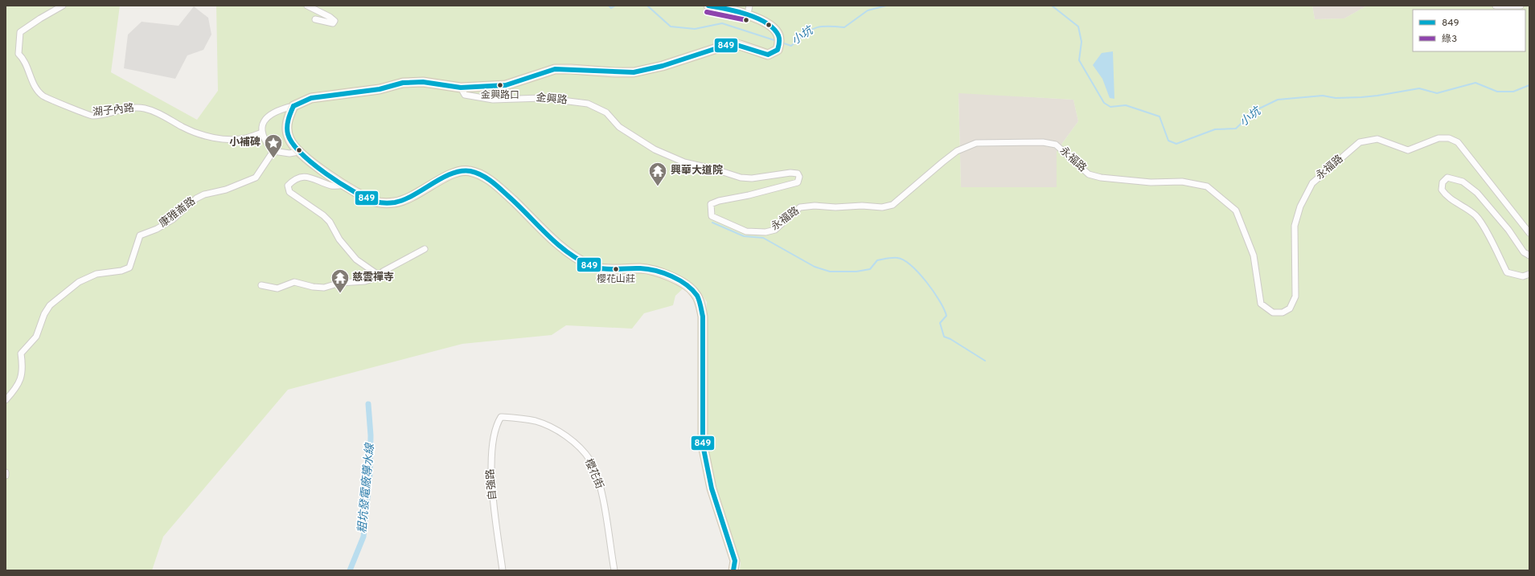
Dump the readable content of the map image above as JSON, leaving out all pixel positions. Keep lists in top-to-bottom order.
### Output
{
  "streets": {
    "street": [
      "金興路",
      "湖子內路",
      "永福路",
      "康雅崙路",
      "櫻花街",
      "自強路"
    ]
  },
  "crossings": [
    ["金興路", "永福路"],
    ["櫻花街", "自強路"]
  ],
  "water": ["小坑", "粗坑發電廠導水線"],
  "places": {
    "other": ["金興路口", "櫻花山莊"],
    "place": ["小補碑"],
    "temple": ["興華大道院", "慈雲禪寺"]
  },
  "lines": ["transit line 849", "transit line 綠3"],
  "legend": ["849", "綠3"]
}
